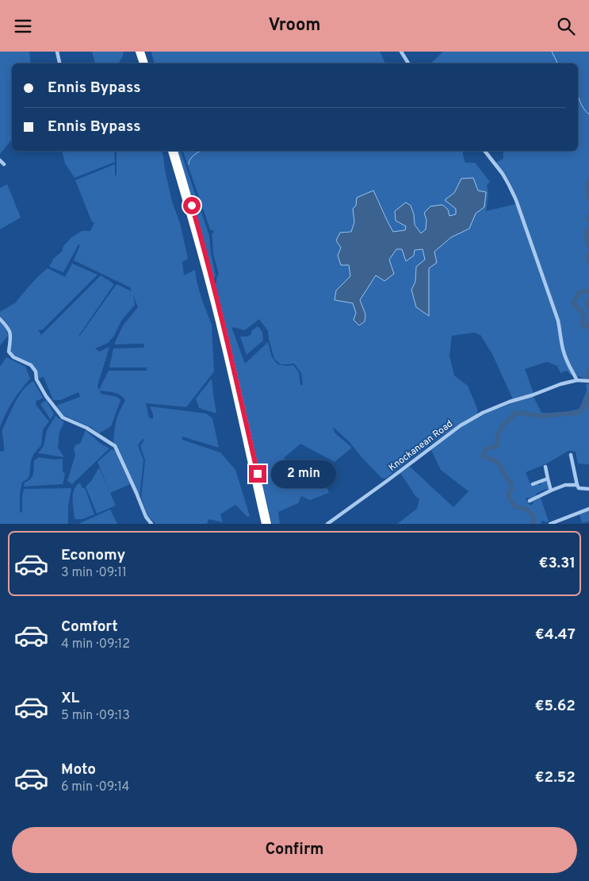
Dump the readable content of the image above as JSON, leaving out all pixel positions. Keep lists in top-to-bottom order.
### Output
{
  "streets": {
    "street": ["Knockanean Road"]
  },
  "page": {
    "header": "Vroom",
    "banner": ["Ennis Bypass", "Ennis Bypass"],
    "bubble": "2 min",
    "list": [
      {
        "name": "Economy",
        "note": "3 min · 09:11",
        "value": "€3.31"
      },
      {
        "name": "Comfort",
        "note": "4 min · 09:12",
        "value": "€4.47"
      },
      {
        "name": "XL",
        "note": "5 min · 09:13",
        "value": "€5.62"
      },
      {
        "name": "Moto",
        "note": "6 min · 09:14",
        "value": "€2.52"
      }
    ],
    "buttons": "Confirm"
  }
}
